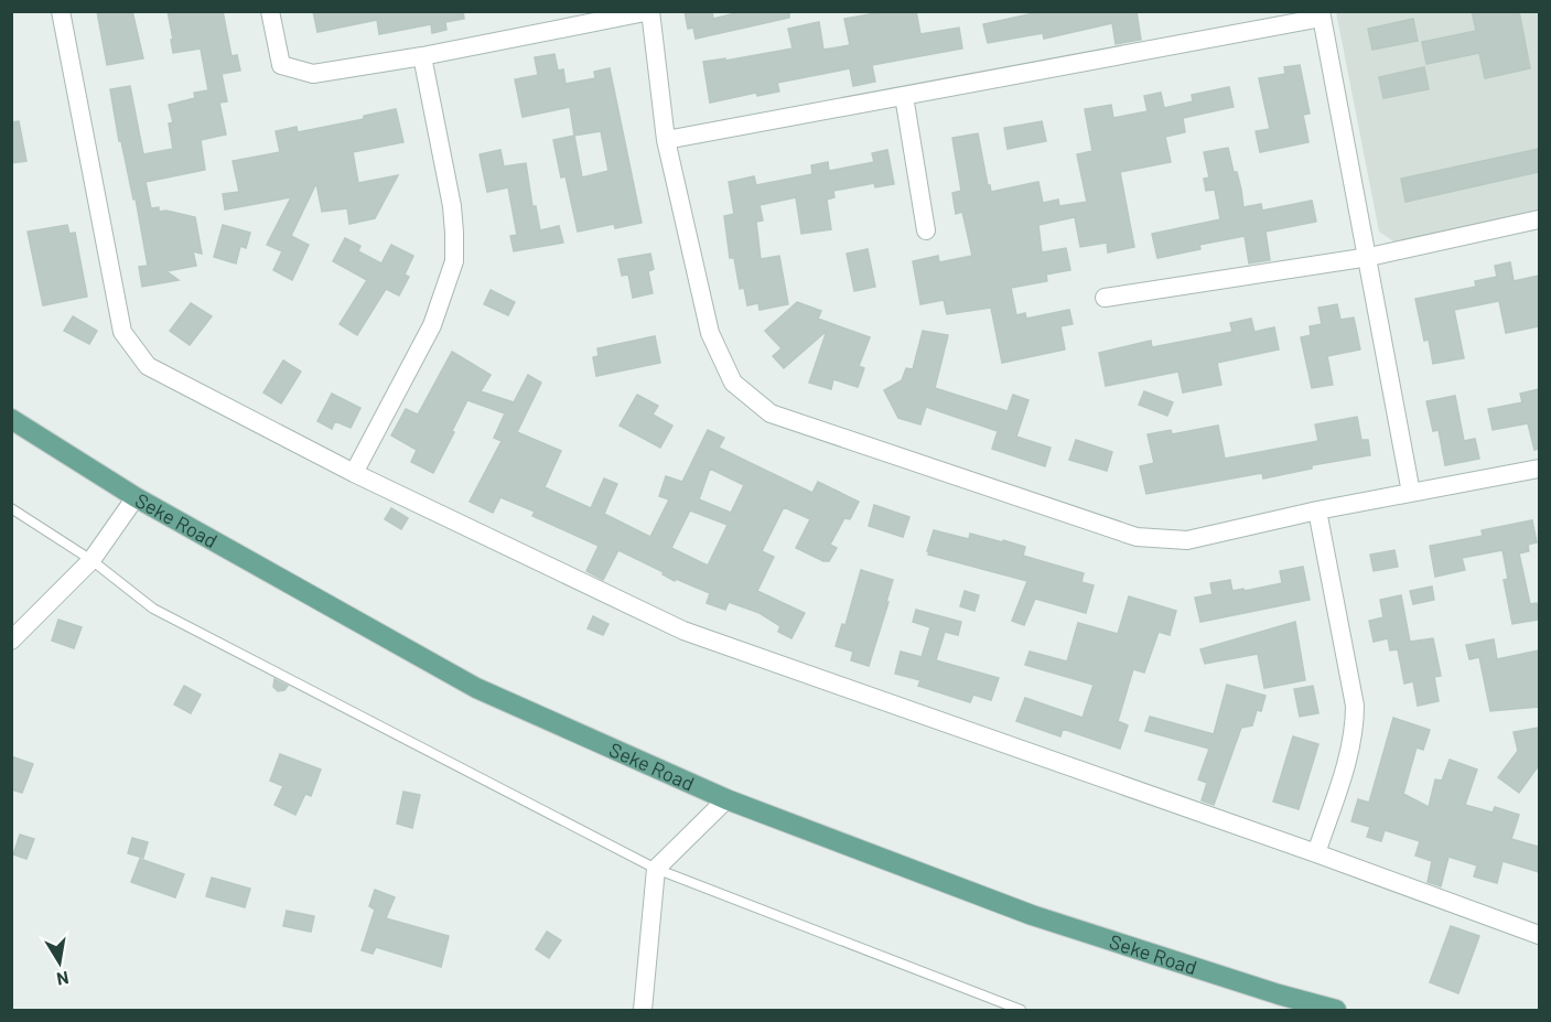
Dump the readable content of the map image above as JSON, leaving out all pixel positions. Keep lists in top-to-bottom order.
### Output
{
  "streets": {
    "main road": ["Seke Road"]
  },
  "north": "bottom"
}
